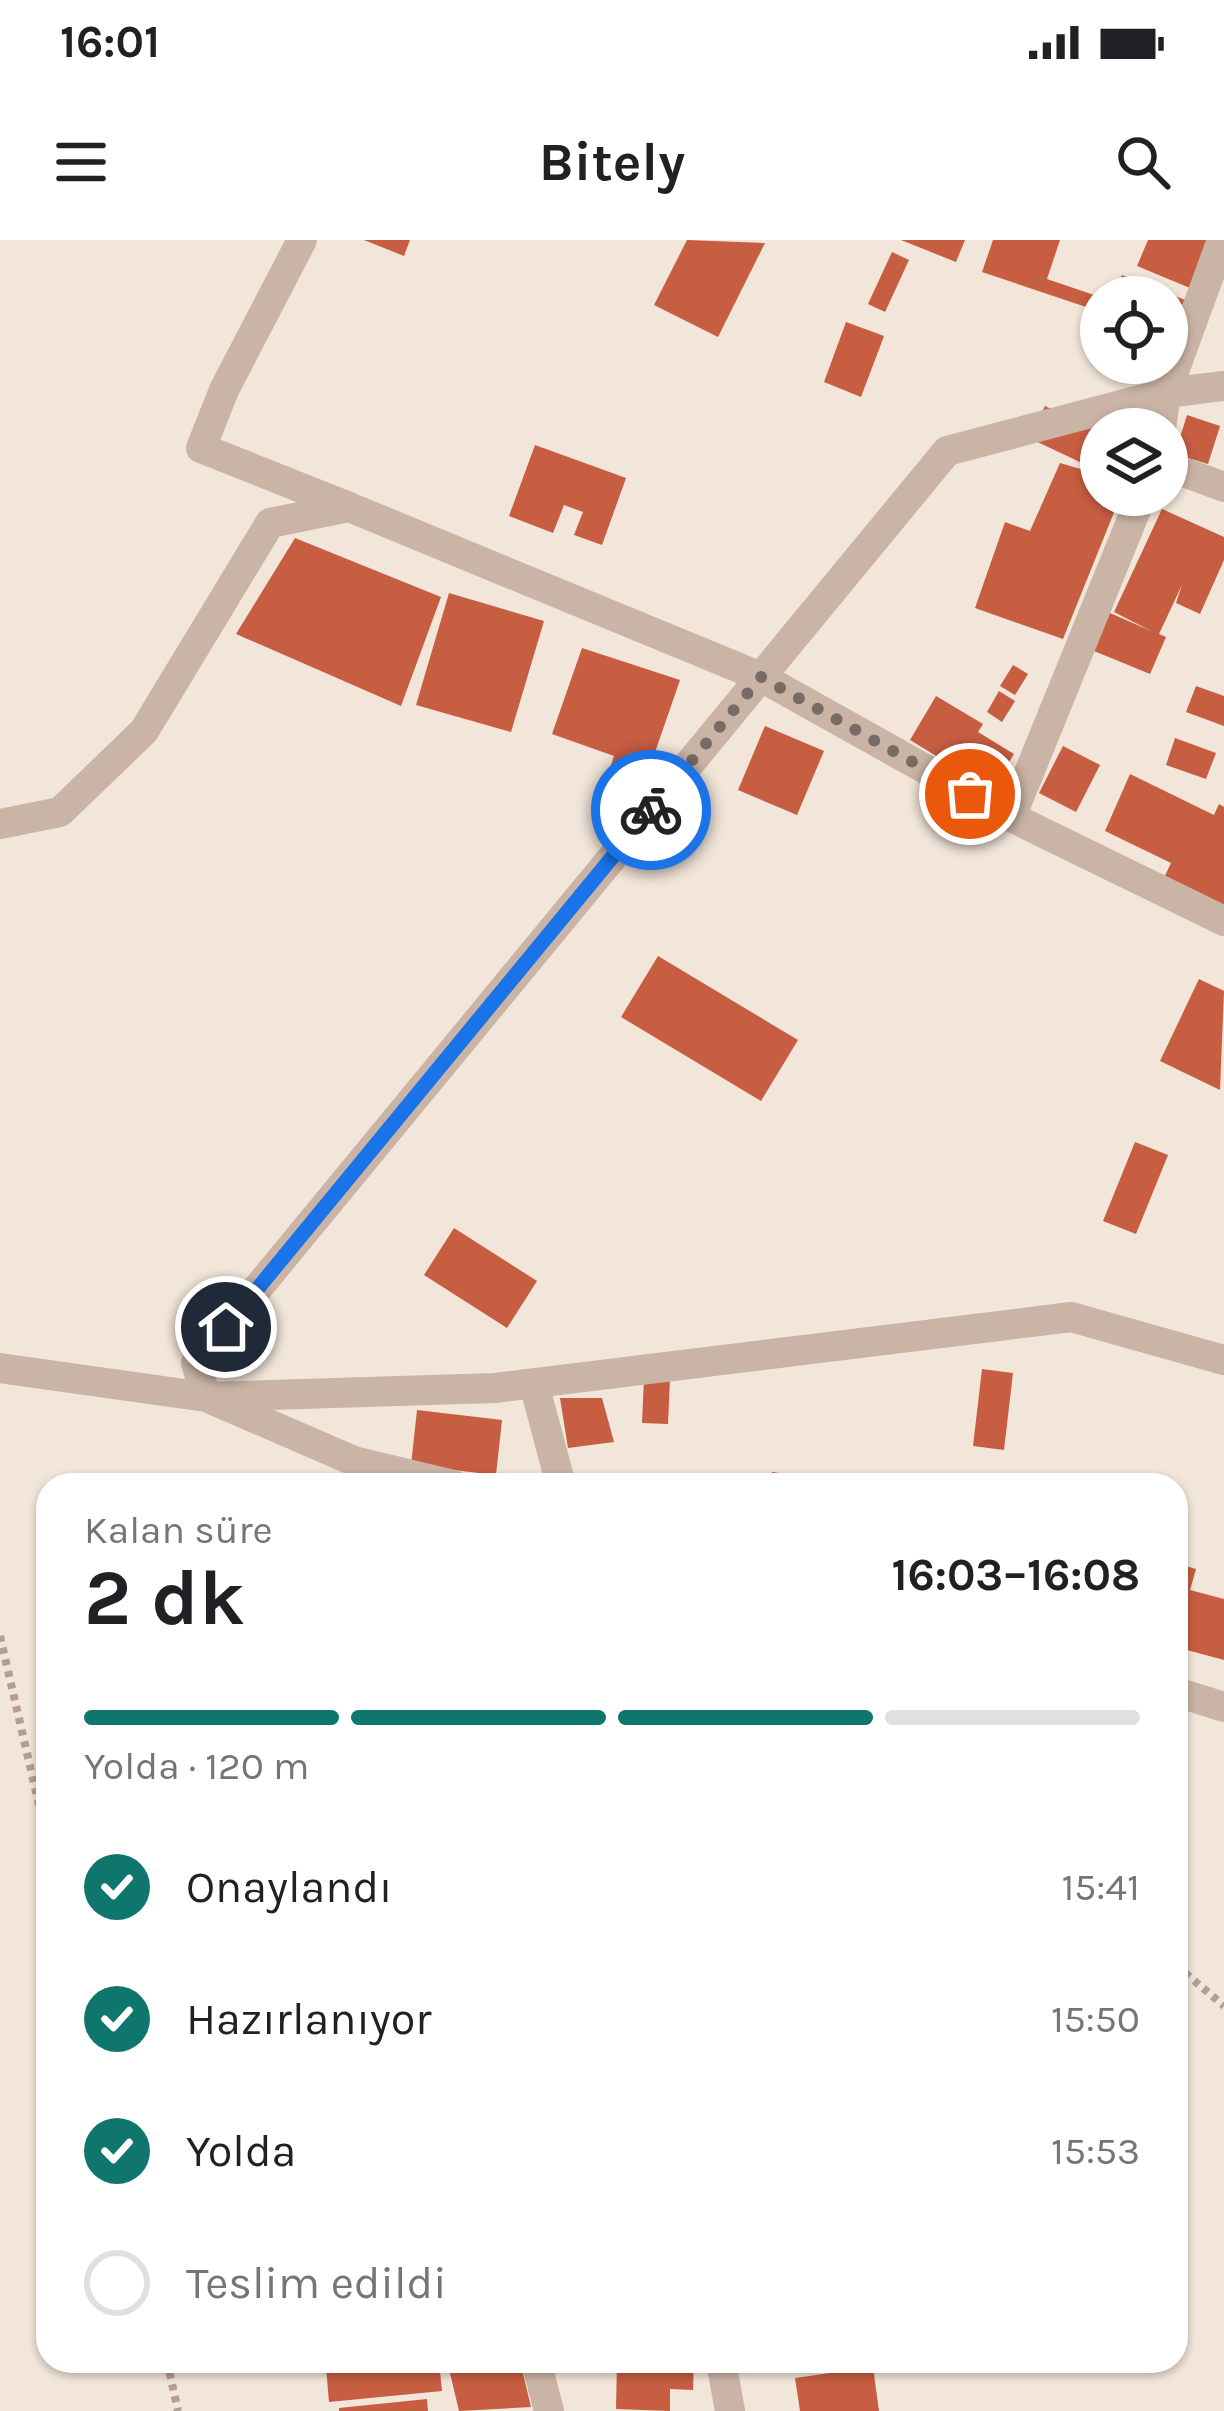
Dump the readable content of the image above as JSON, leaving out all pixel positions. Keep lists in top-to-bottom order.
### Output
{
  "page": {
    "status": "16:01",
    "header": "Bitely",
    "heading": ["2 dk", "Kalan süre", "16:03–16:08"],
    "bar": "Yolda · 120 m",
    "list": [
      ["Onaylandı", "15:41"],
      ["Hazırlanıyor", "15:50"],
      ["Yolda", "15:53"],
      "Teslim edildi"
    ]
  }
}
